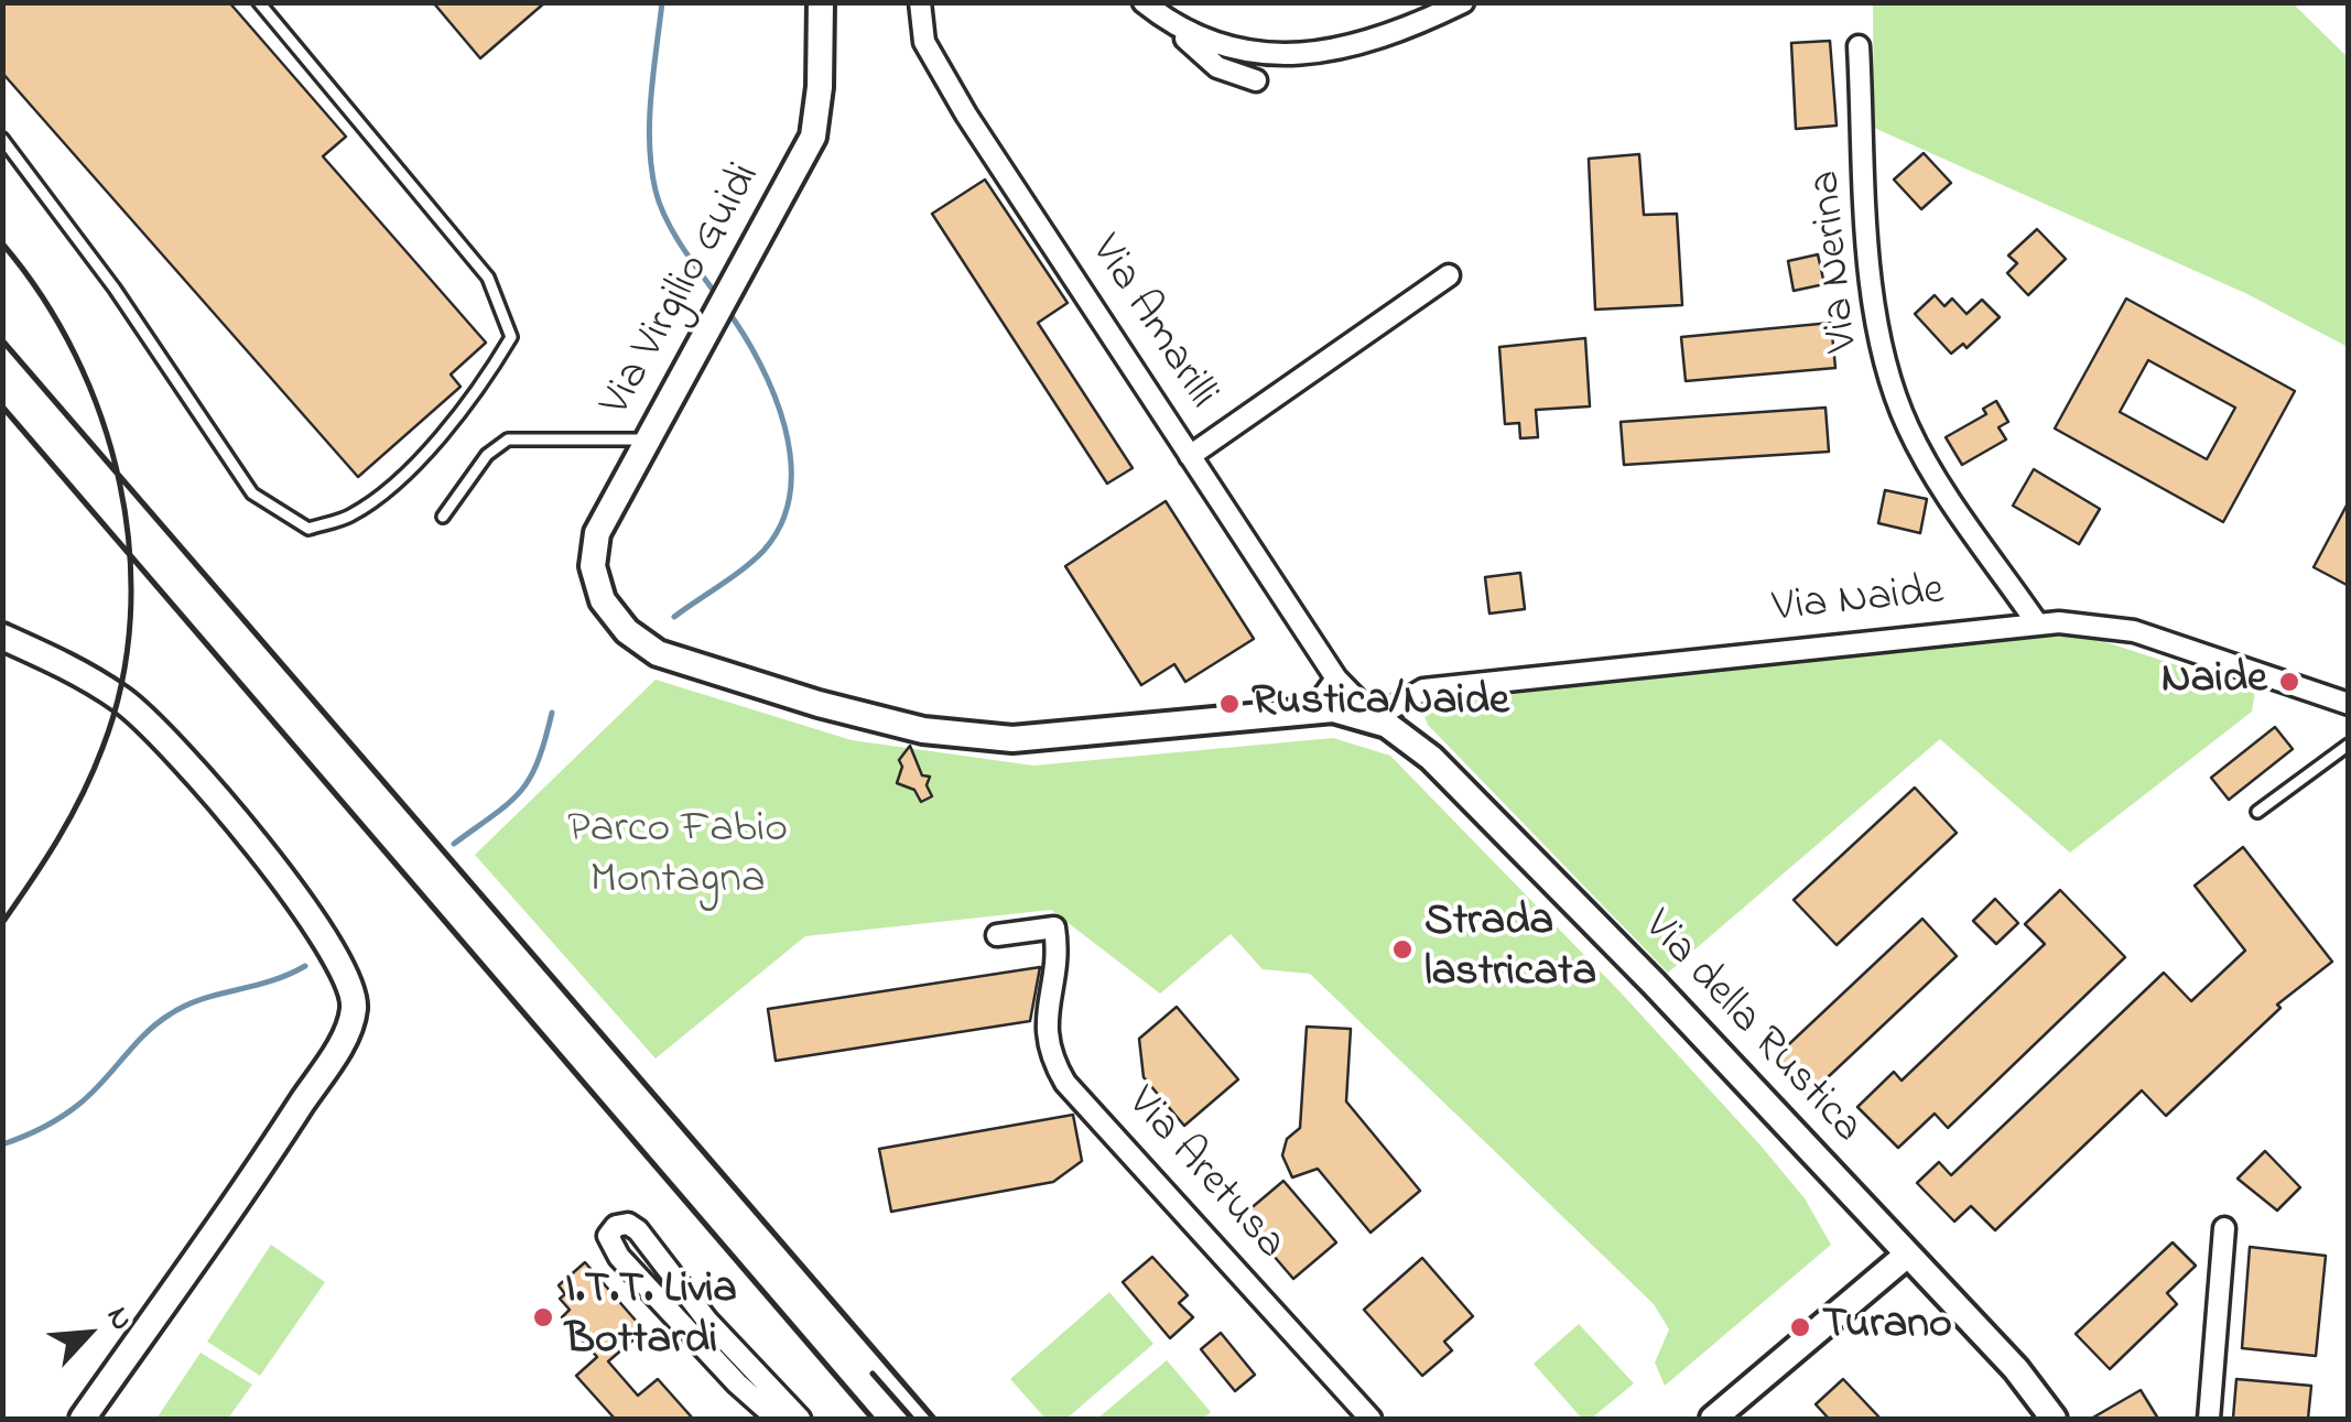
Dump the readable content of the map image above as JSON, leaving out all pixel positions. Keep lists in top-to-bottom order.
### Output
{
  "streets": {
    "street": [
      "Via Nerina",
      "Via Virgilio Guidi",
      "Via Amarilli",
      "Via Naide",
      "Via della Rustica",
      "Via Aretusa"
    ]
  },
  "crossings": [
    ["Via Nerina", "Via Naide"],
    ["Via Virgilio Guidi", "Via della Rustica"],
    ["Via Amarilli", "Via Naide"],
    ["Via Amarilli", "Via della Rustica"],
    ["Via Naide", "Via della Rustica"]
  ],
  "parks": ["Parco Fabio Montagna"],
  "places": [
    "Naide",
    "Rustica/Naide",
    "Strada lastricata",
    "I.T.T. Livia Bottardi",
    "Turano"
  ],
  "north": "top right"
}
